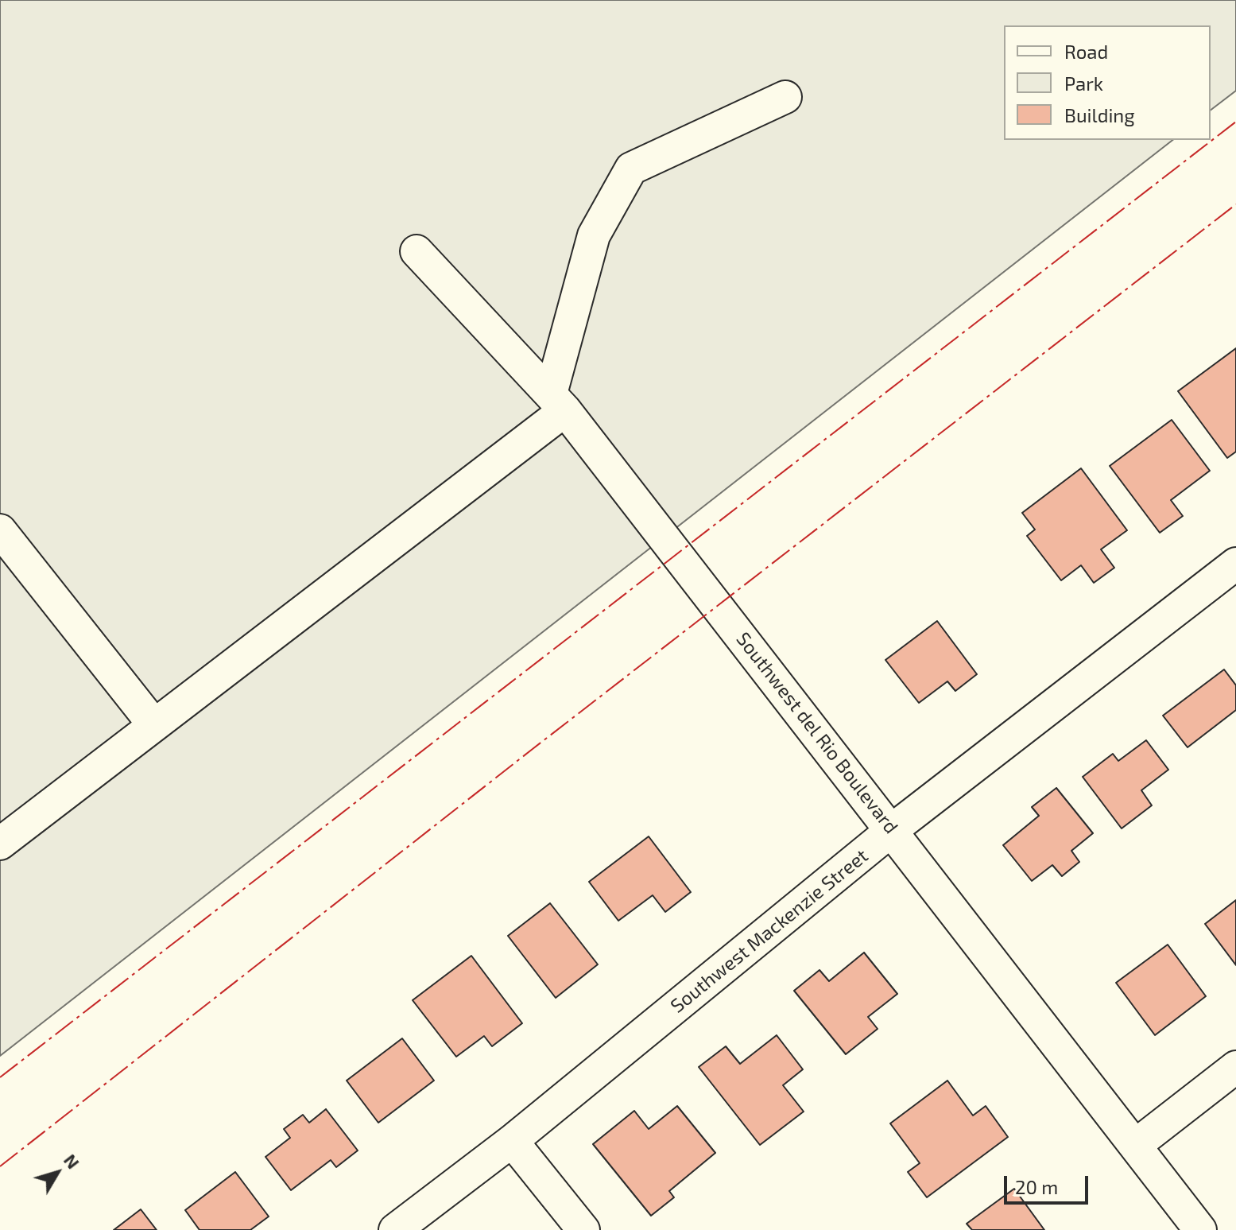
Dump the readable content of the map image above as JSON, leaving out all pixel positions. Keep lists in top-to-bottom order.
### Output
{
  "streets": {
    "street": ["Southwest del Rio Boulevard", "Southwest Mackenzie Street"]
  },
  "crossings": [
    ["Southwest del Rio Boulevard", "Southwest Mackenzie Street"]
  ],
  "legend": ["Road", "Park", "Building"],
  "scale_bar": "20 m",
  "north": "top right"
}
